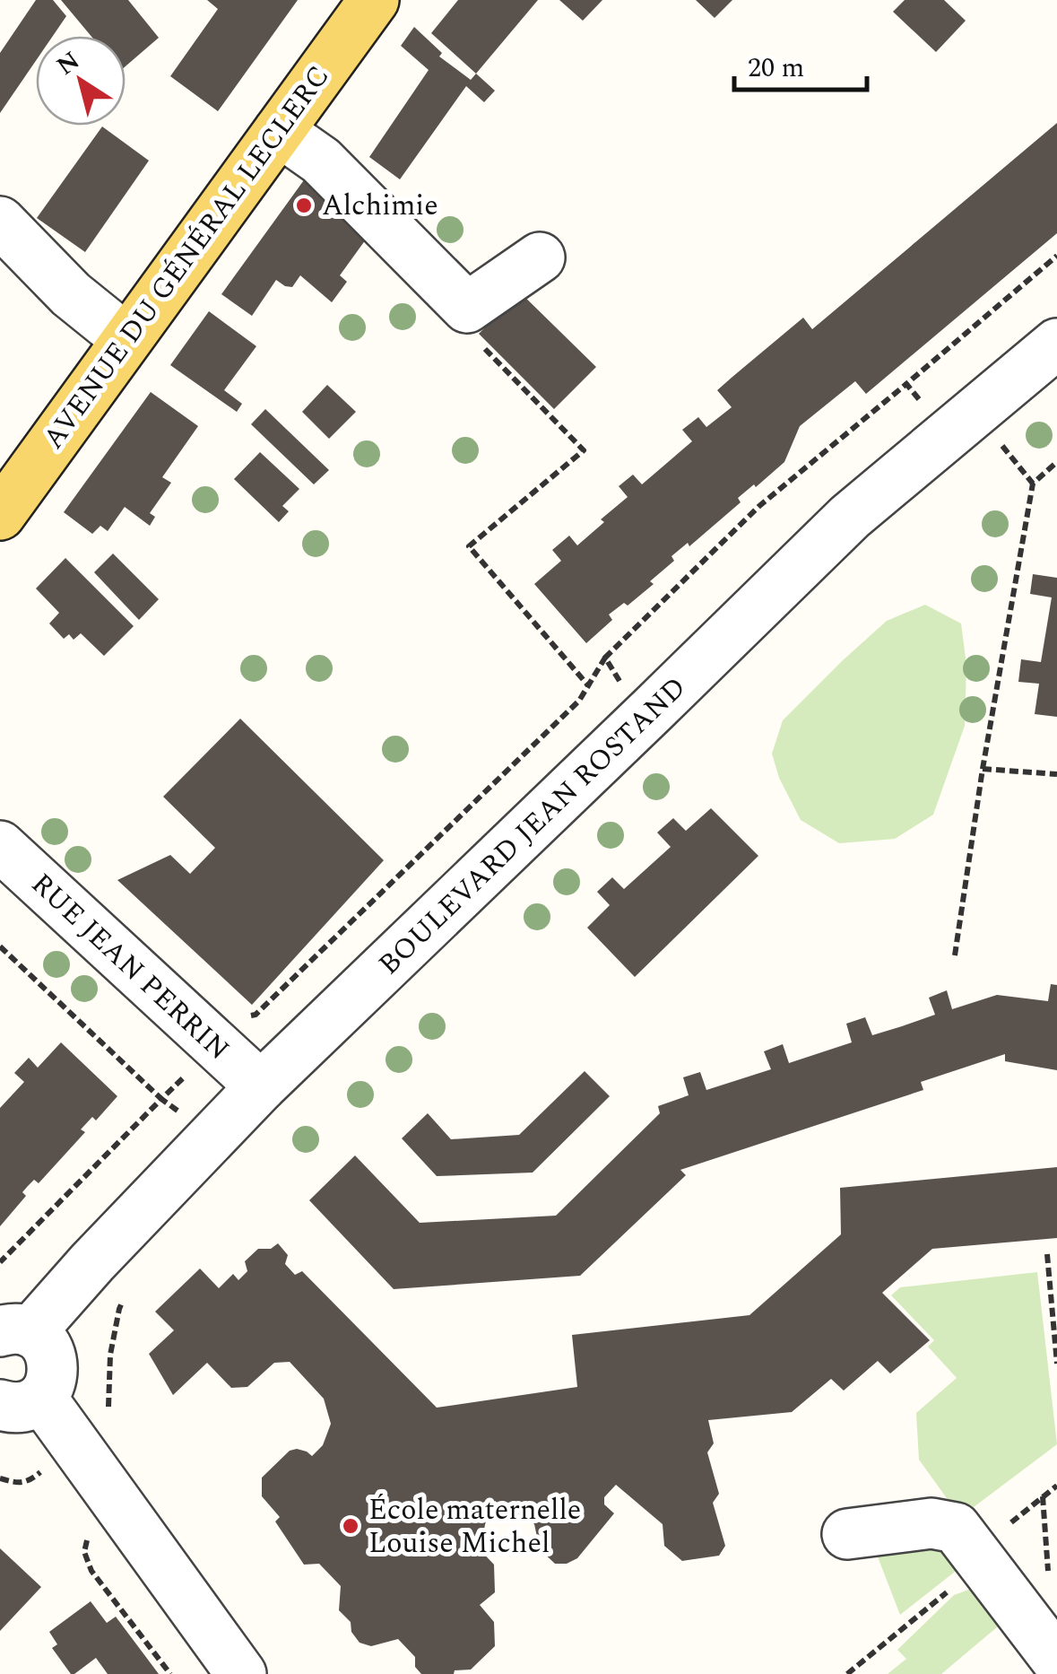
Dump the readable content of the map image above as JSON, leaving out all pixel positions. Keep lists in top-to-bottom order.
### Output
{
  "streets": {
    "main road": ["AVENUE DU GÉNÉRAL LECLERC"],
    "street": ["BOULEVARD JEAN ROSTAND", "RUE JEAN PERRIN"]
  },
  "crossings": [
    ["BOULEVARD JEAN ROSTAND", "RUE JEAN PERRIN"]
  ],
  "places": ["Alchimie", "École maternelle Louise Michel"],
  "scale_bar": "20 m",
  "north": "top left"
}
